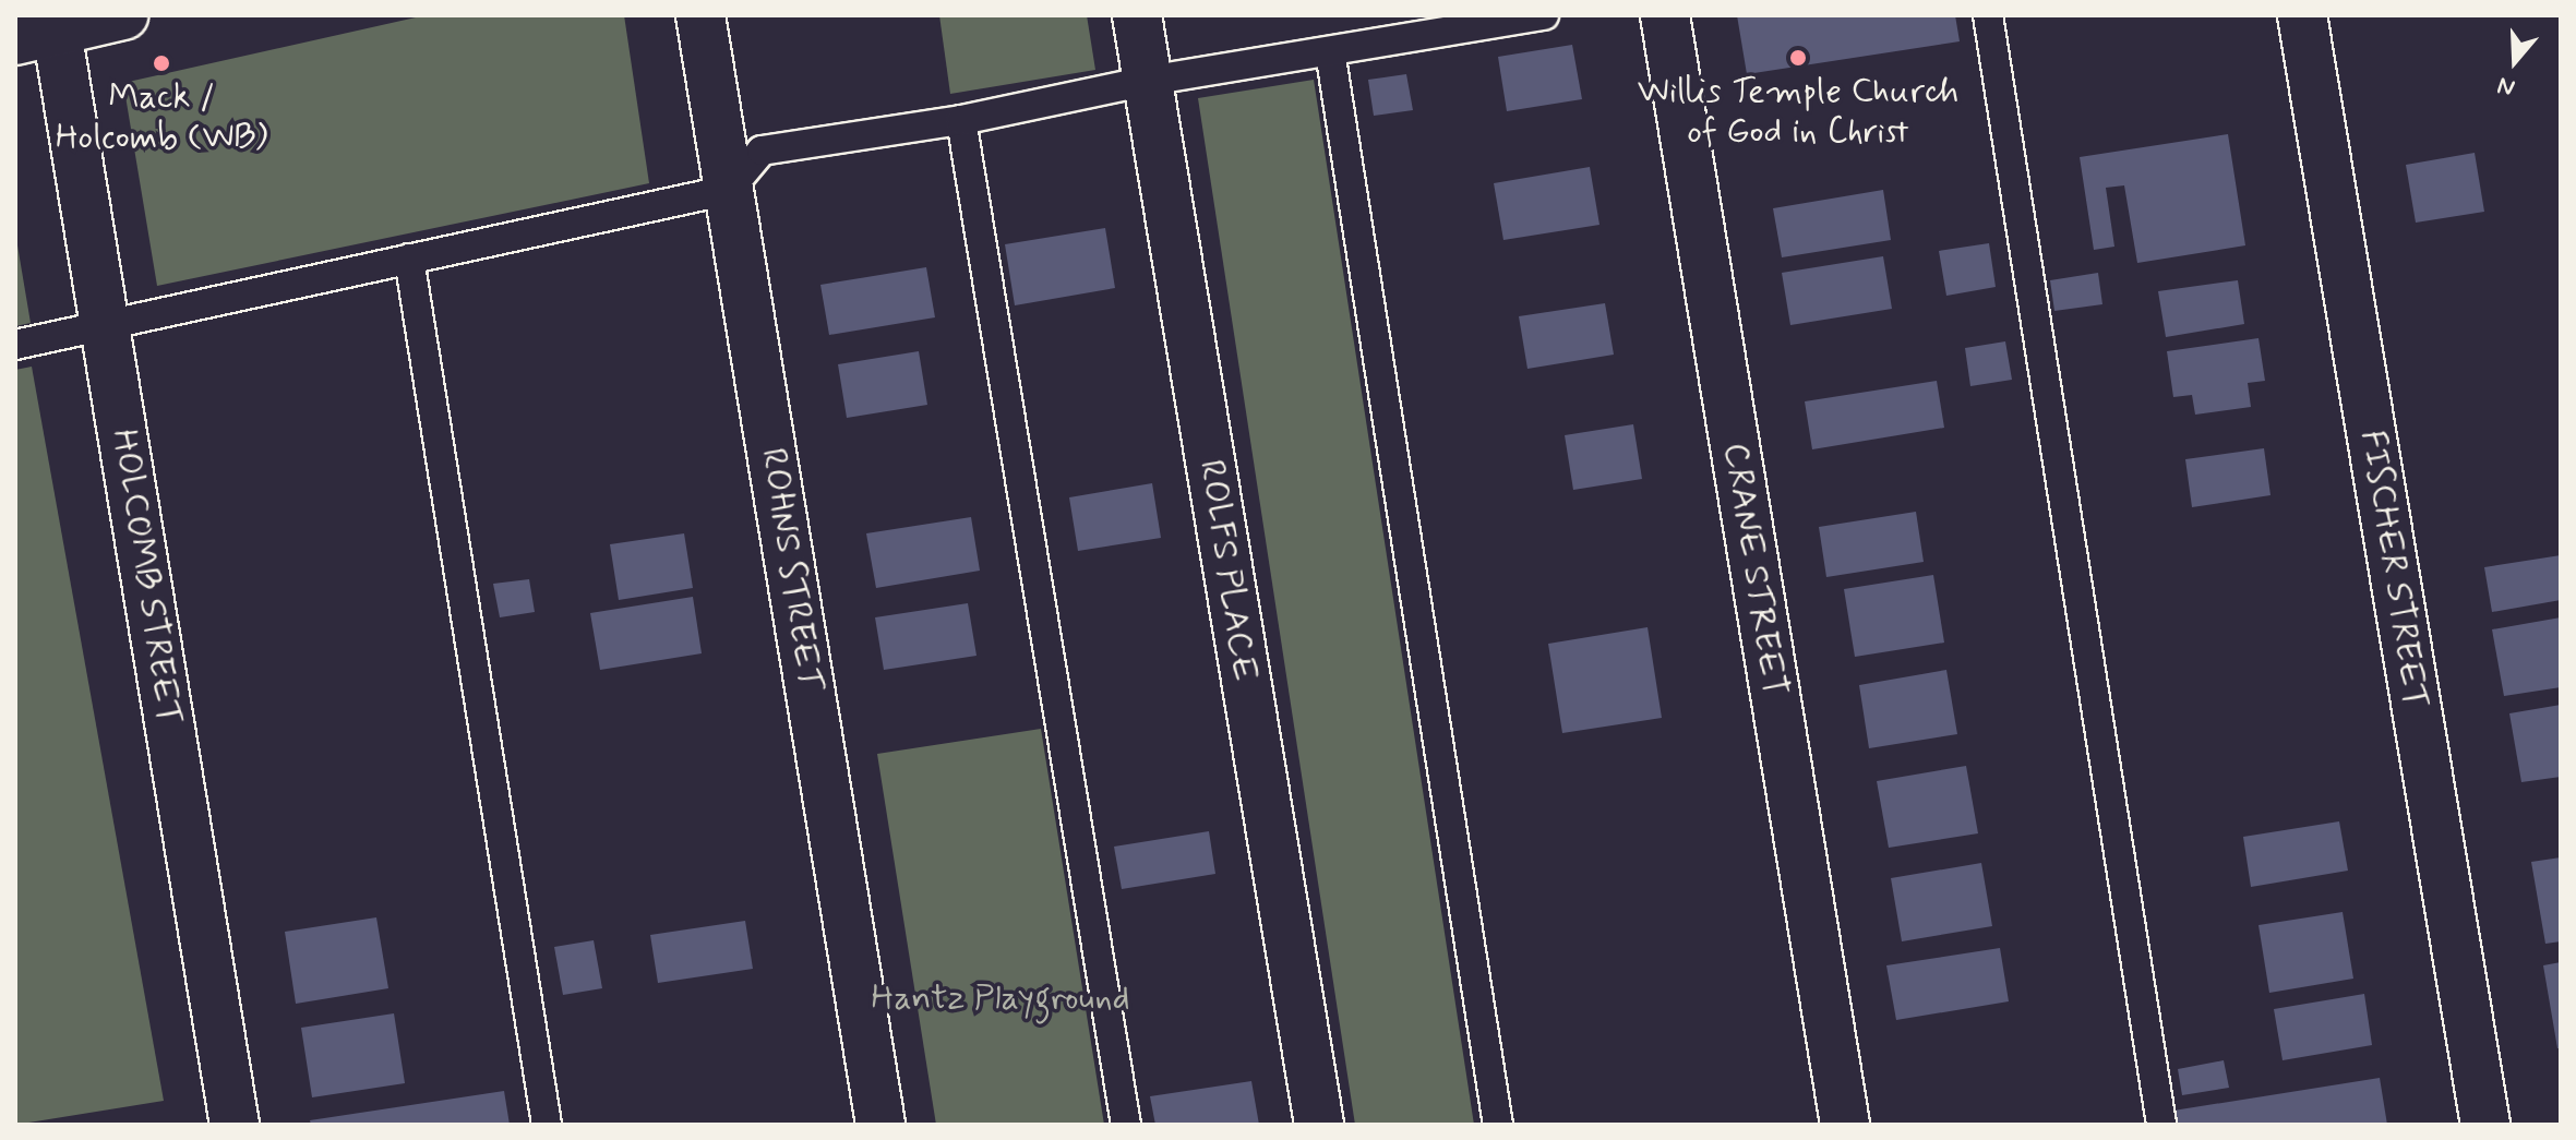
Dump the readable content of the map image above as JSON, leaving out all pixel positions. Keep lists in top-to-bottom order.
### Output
{
  "streets": {
    "street": [
      "ROHNS STREET",
      "CRANE STREET",
      "FISCHER STREET",
      "ROLFS PLACE",
      "HOLCOMB STREET"
    ]
  },
  "parks": ["Hantz Playground"],
  "places": ["Willis Temple Church of God in Christ", "Mack / Holcomb (WB)"],
  "north": "bottom"
}
